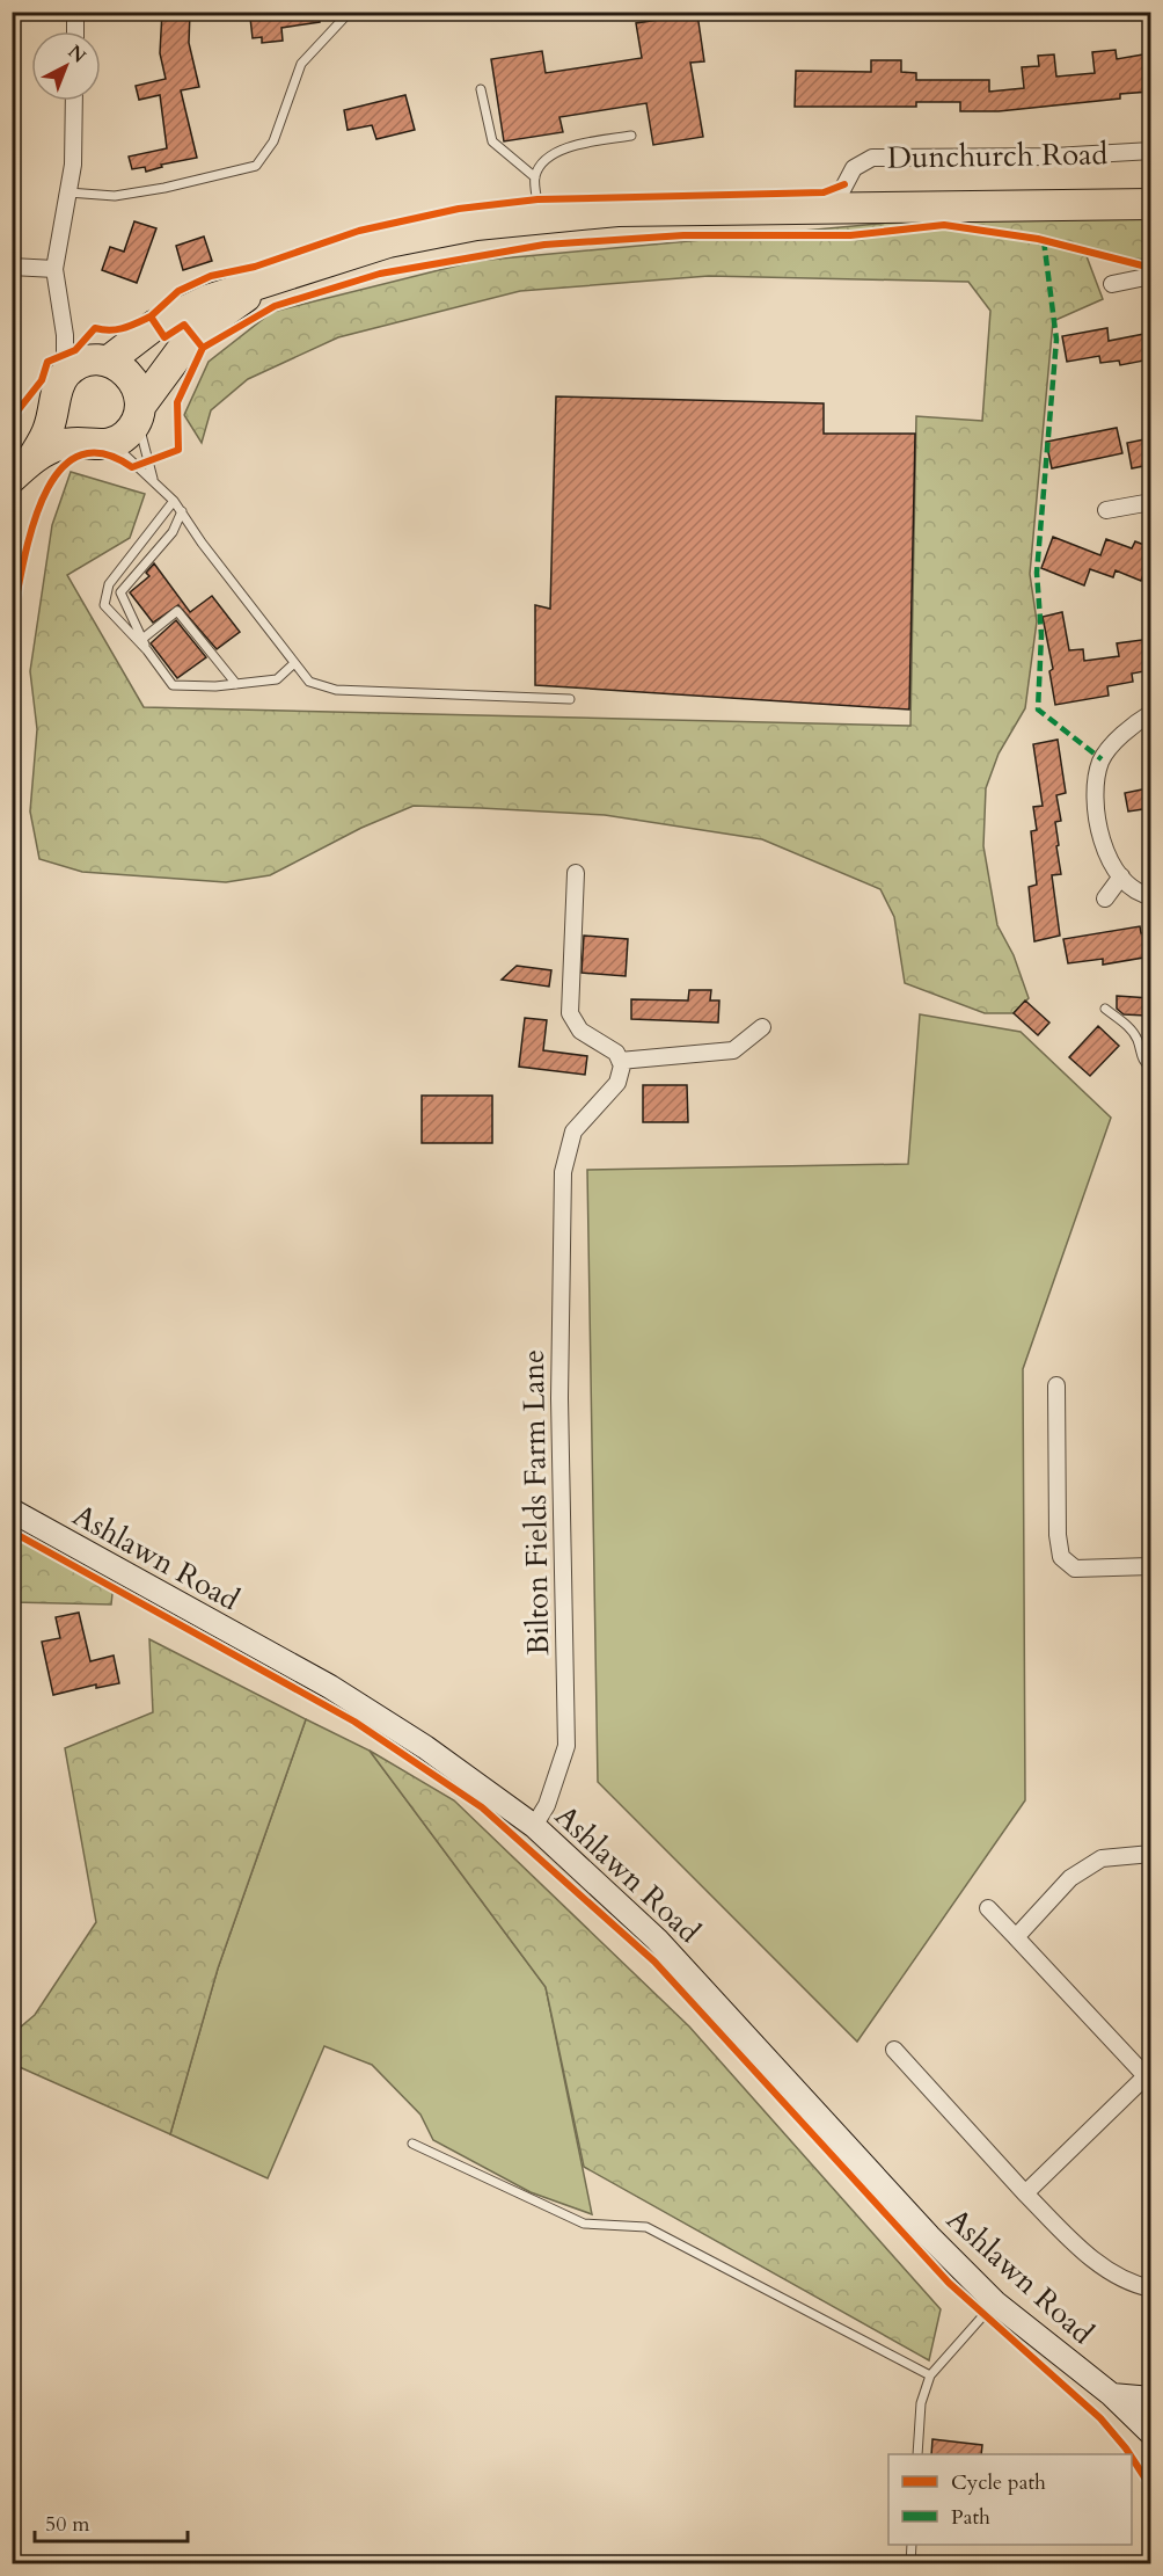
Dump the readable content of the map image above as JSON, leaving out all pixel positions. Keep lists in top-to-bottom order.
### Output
{
  "streets": {
    "highway": ["Dunchurch Road"],
    "main road": ["Ashlawn Road"],
    "street": ["Bilton Fields Farm Lane"]
  },
  "crossings": [
    ["Bilton Fields Farm Lane", "Ashlawn Road"]
  ],
  "legend": ["Cycle path", "Path"],
  "scale_bar": "50 m",
  "north": "top right"
}
